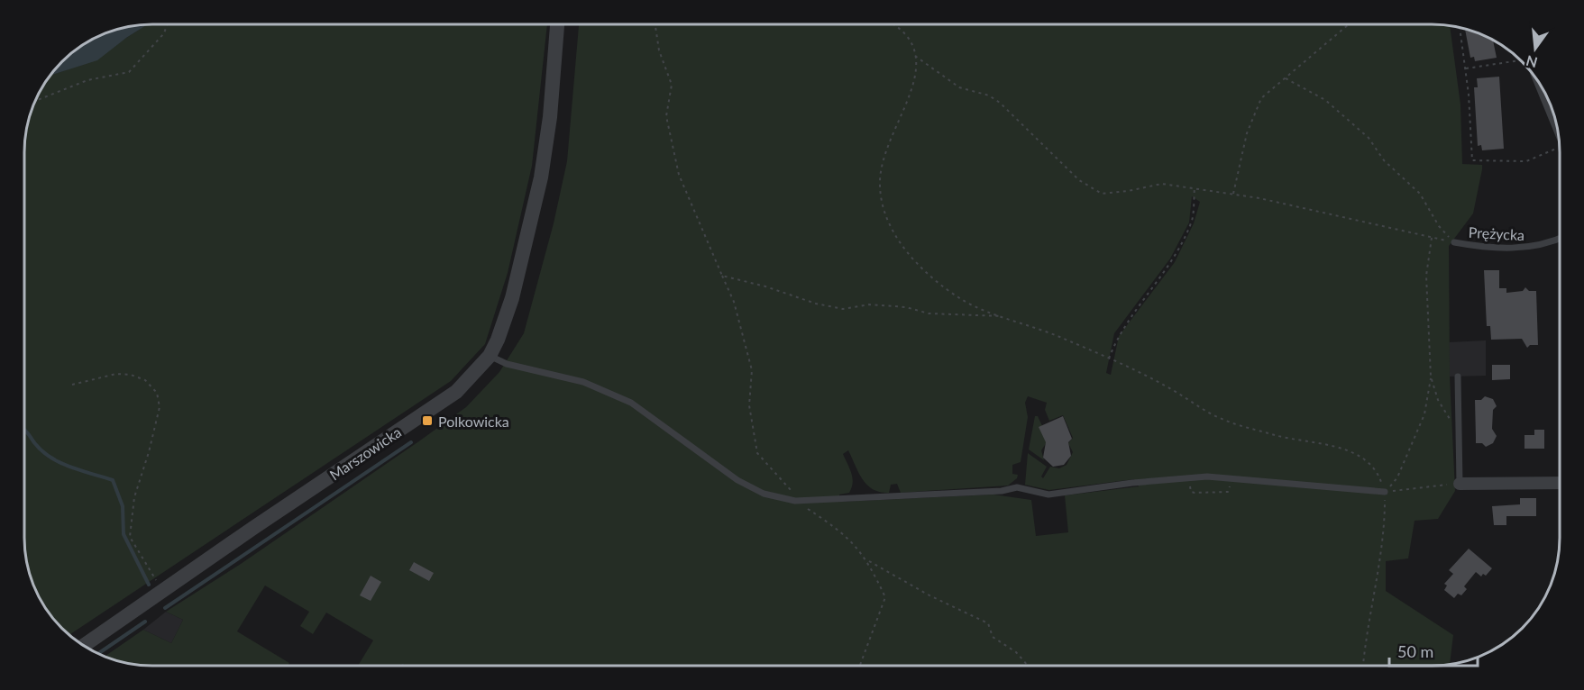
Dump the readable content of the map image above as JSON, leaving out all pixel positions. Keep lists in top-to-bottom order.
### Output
{
  "streets": {
    "street": ["Marszowicka"],
    "lane": ["Prężycka"]
  },
  "places": {
    "transit": ["Polkowicka"]
  },
  "scale_bar": "50 m",
  "north": "bottom"
}
